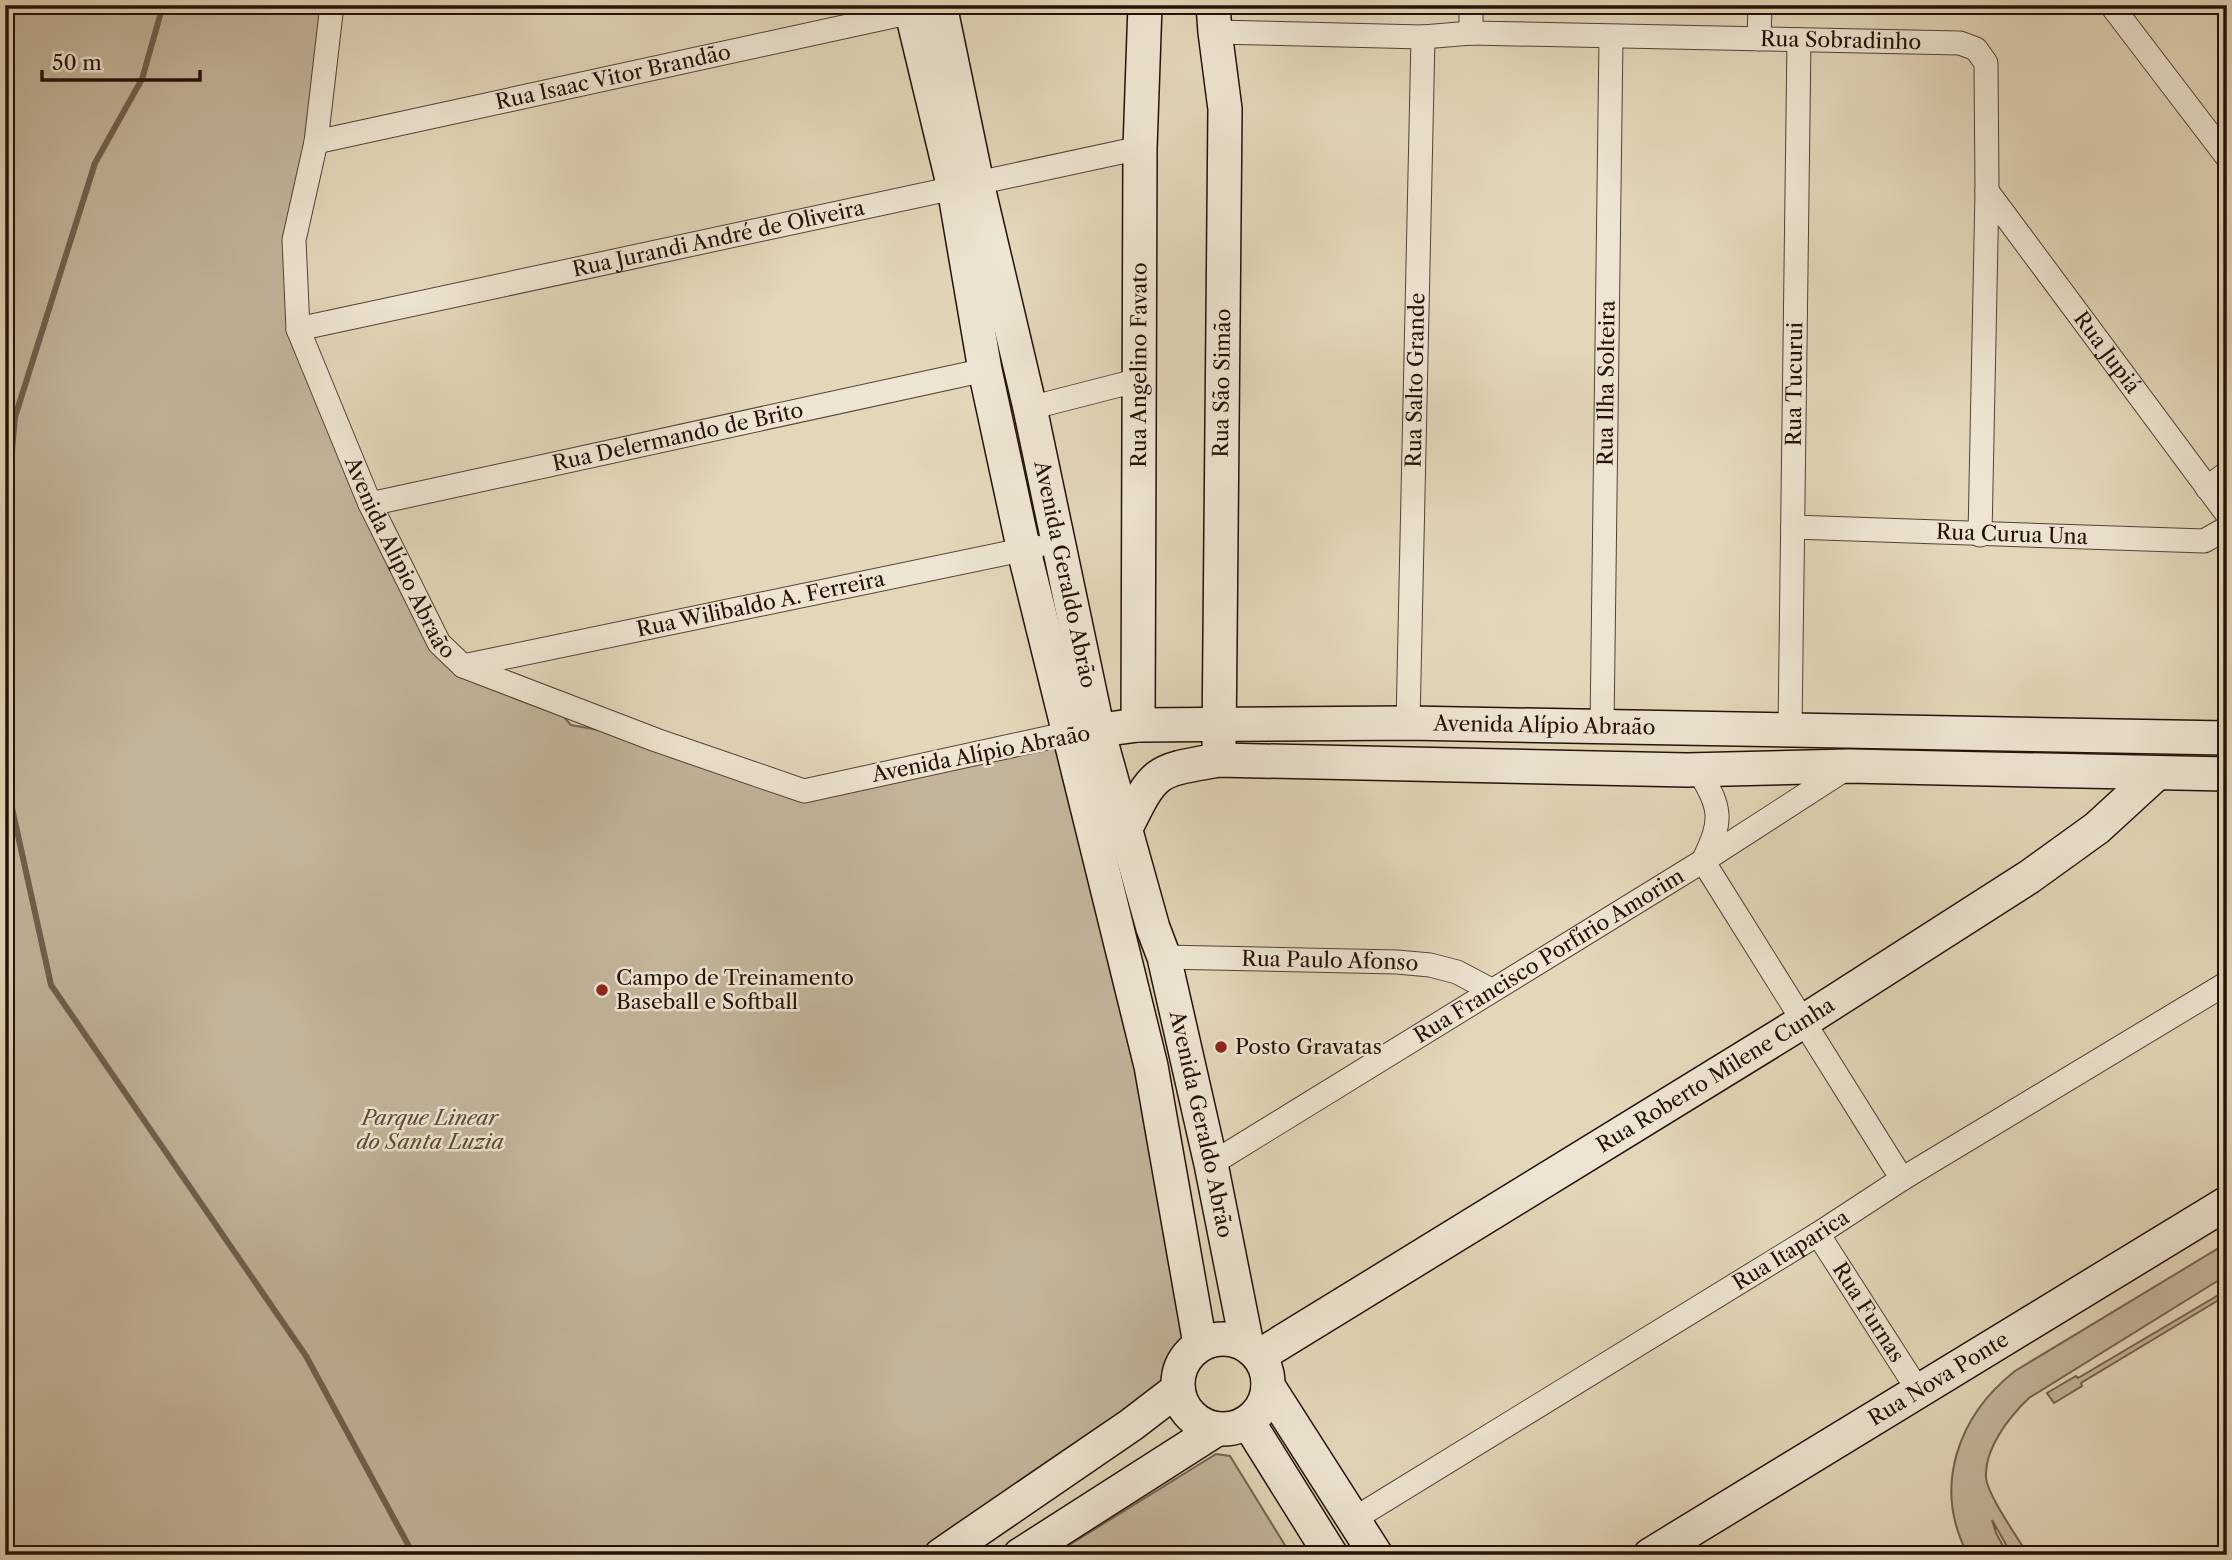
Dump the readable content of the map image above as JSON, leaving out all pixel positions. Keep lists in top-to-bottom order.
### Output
{
  "streets": {
    "street": [
      "Rua Sobradinho",
      "Rua Isaac Vitor Brandão",
      "Rua Jurandi André de Oliveira",
      "Rua Jupiá",
      "Rua Angelino Favato",
      "Rua Salto Grande",
      "Rua Ilha Solteira",
      "Rua São Simão",
      "Rua Tucurui",
      "Rua Delermando de Brito",
      "Rua Curua Una",
      "Avenida Alípio Abraão",
      "Avenida Geraldo Abrão",
      "Rua Wilibaldo A. Ferreira",
      "Rua Francisco Porfírio Amorim",
      "Rua Paulo Afonso",
      "Rua Roberto Milene Cunha",
      "Rua Itaparica",
      "Rua Furnas",
      "Rua Nova Ponte"
    ]
  },
  "crossings": [
    ["Rua Sobradinho", "Rua Jupiá"],
    ["Rua Sobradinho", "Rua Salto Grande"],
    ["Rua Sobradinho", "Rua Ilha Solteira"],
    ["Rua Sobradinho", "Rua São Simão"],
    ["Rua Sobradinho", "Rua Tucurui"],
    ["Rua Sobradinho", "Rua Curua Una"],
    ["Rua Isaac Vitor Brandão", "Avenida Alípio Abraão"],
    ["Rua Isaac Vitor Brandão", "Avenida Geraldo Abrão"],
    ["Rua Jurandi André de Oliveira", "Rua Angelino Favato"],
    ["Rua Jurandi André de Oliveira", "Avenida Alípio Abraão"],
    ["Rua Jurandi André de Oliveira", "Avenida Geraldo Abrão"],
    ["Rua Angelino Favato", "Avenida Alípio Abraão"],
    ["Rua Salto Grande", "Avenida Alípio Abraão"],
    ["Rua Ilha Solteira", "Avenida Alípio Abraão"],
    ["Rua São Simão", "Avenida Alípio Abraão"],
    ["Rua Tucurui", "Rua Curua Una"],
    ["Rua Tucurui", "Avenida Alípio Abraão"],
    ["Rua Delermando de Brito", "Avenida Alípio Abraão"],
    ["Rua Delermando de Brito", "Avenida Geraldo Abrão"],
    ["Avenida Alípio Abraão", "Avenida Geraldo Abrão"],
    ["Avenida Alípio Abraão", "Rua Wilibaldo A. Ferreira"],
    ["Avenida Alípio Abraão", "Rua Francisco Porfírio Amorim"],
    ["Avenida Alípio Abraão", "Rua Roberto Milene Cunha"],
    ["Avenida Geraldo Abrão", "Rua Wilibaldo A. Ferreira"],
    ["Avenida Geraldo Abrão", "Rua Francisco Porfírio Amorim"],
    ["Avenida Geraldo Abrão", "Rua Paulo Afonso"],
    ["Avenida Geraldo Abrão", "Rua Roberto Milene Cunha"],
    ["Avenida Geraldo Abrão", "Rua Itaparica"],
    ["Rua Francisco Porfírio Amorim", "Rua Paulo Afonso"],
    ["Rua Itaparica", "Rua Furnas"],
    ["Rua Furnas", "Rua Nova Ponte"]
  ],
  "parks": ["Parque Linear do Santa Luzia"],
  "places": ["Campo de Treinamento Baseball e Softball", "Posto Gravatas"],
  "scale_bar": "50 m"
}
